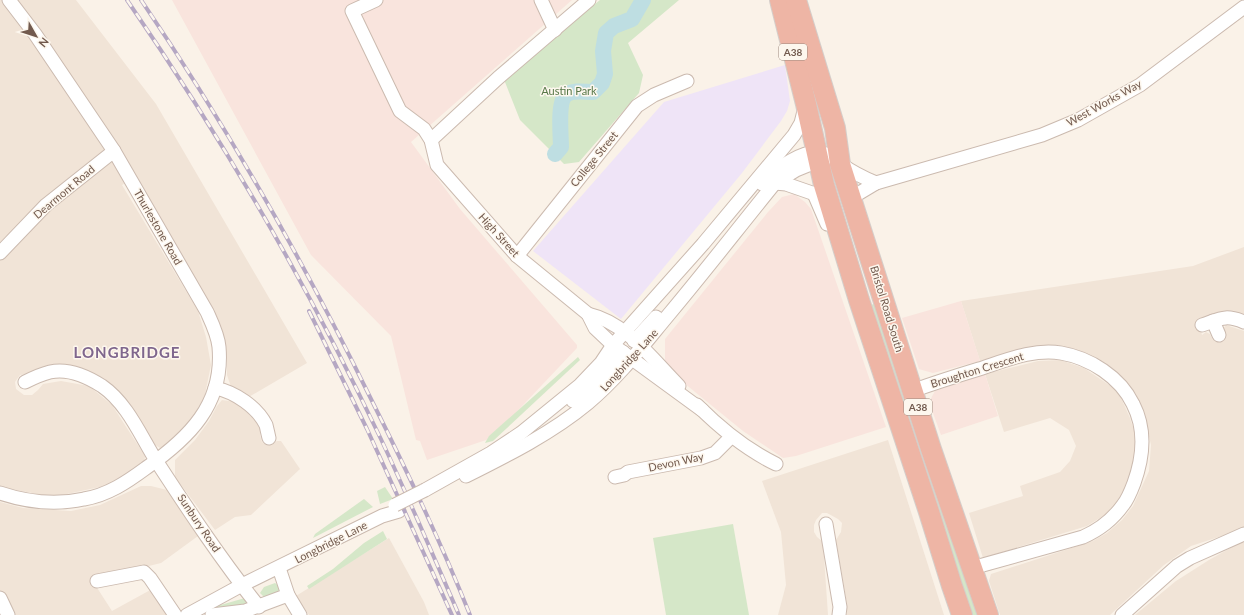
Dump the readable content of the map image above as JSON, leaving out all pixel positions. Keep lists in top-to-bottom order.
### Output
{
  "streets": {
    "highway": ["A38", "Bristol Road South"],
    "street": [
      "West Works Way",
      "College Street",
      "Dearmont Road",
      "Thurlestone Road",
      "High Street",
      "Longbridge Lane",
      "Broughton Crescent",
      "Devon Way",
      "Sunbury Road"
    ]
  },
  "crossings": [
    ["West Works Way", "Bristol Road South"],
    ["College Street", "High Street"],
    ["Dearmont Road", "Thurlestone Road"],
    ["Thurlestone Road", "Sunbury Road"],
    ["High Street", "Longbridge Lane"],
    ["Bristol Road South", "Longbridge Lane"],
    ["Bristol Road South", "Broughton Crescent"],
    ["Longbridge Lane", "Sunbury Road"]
  ],
  "districts": ["LONGBRIDGE"],
  "parks": ["Austin Park"],
  "north": "bottom right"
}
